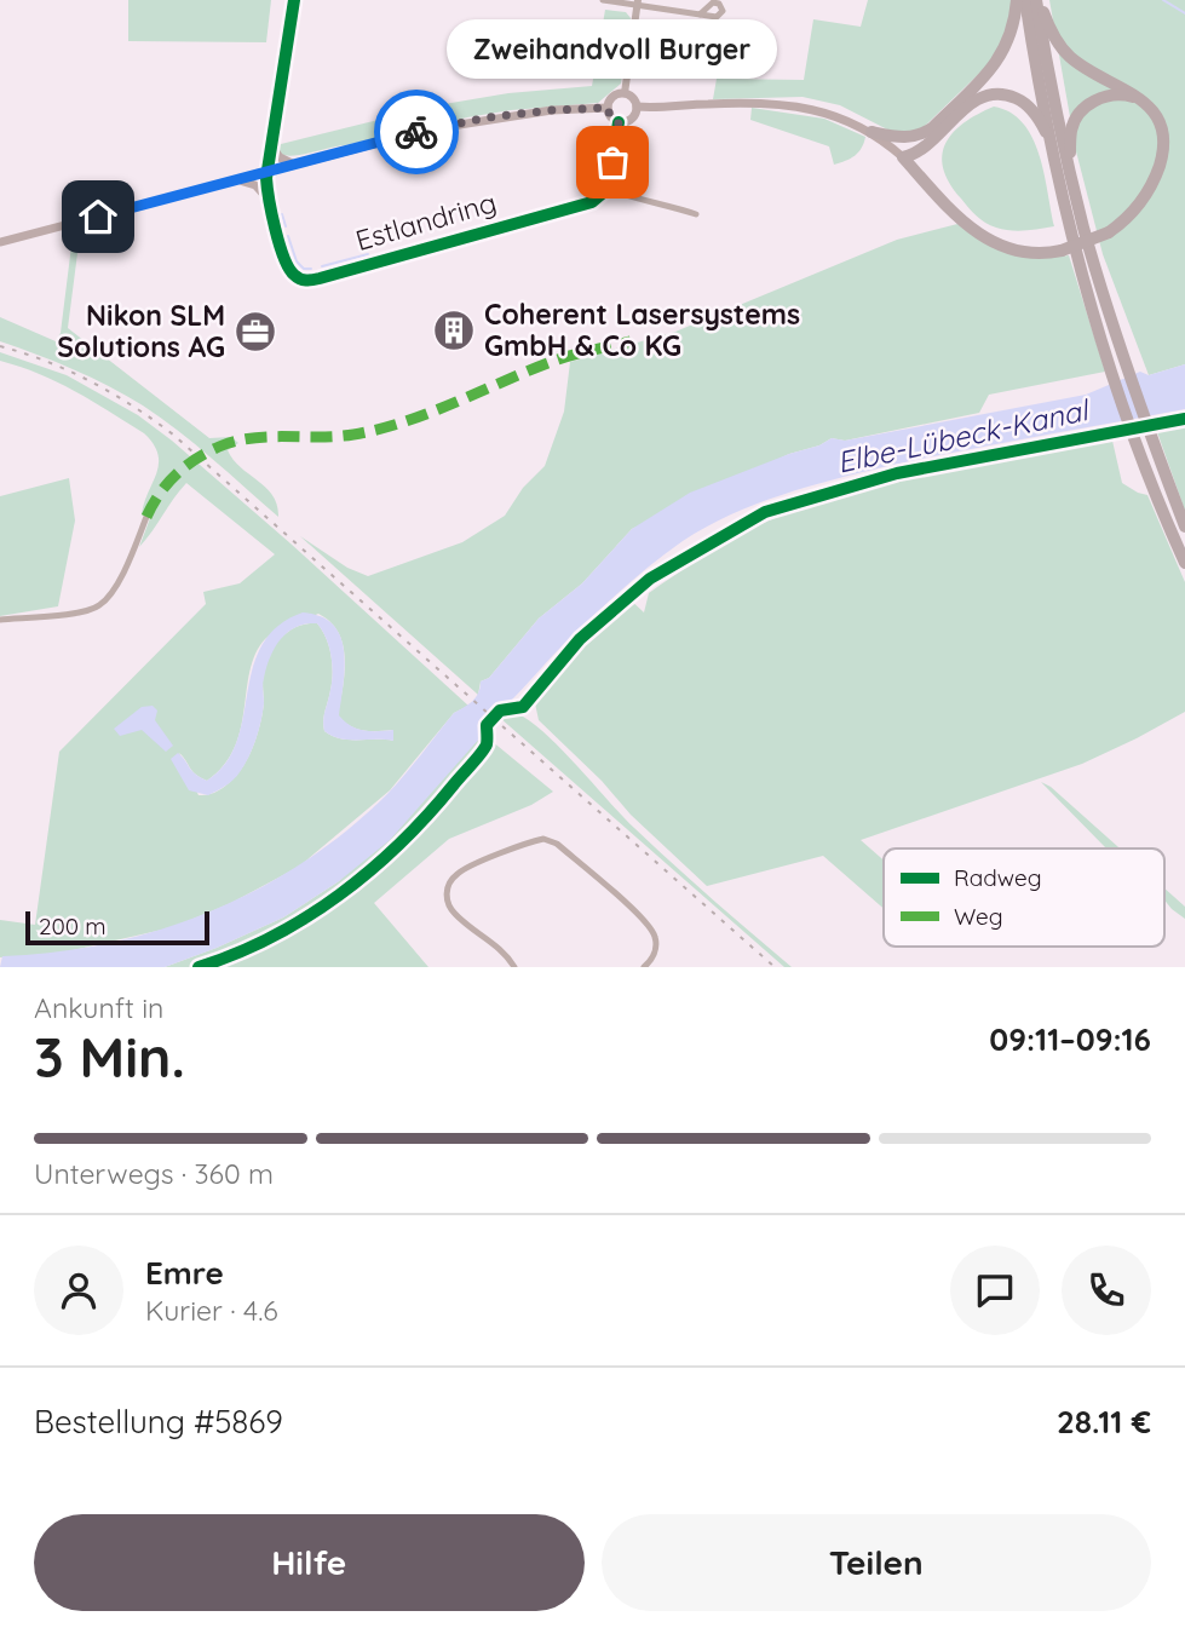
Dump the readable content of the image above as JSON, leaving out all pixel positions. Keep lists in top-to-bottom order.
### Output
{
  "streets": {
    "street": ["Estlandring"]
  },
  "water": ["Elbe-Lübeck-Kanal"],
  "places": {
    "other": ["Zweihandvoll Burger"],
    "building": ["Coherent Lasersystems GmbH & Co KG"],
    "office": ["Nikon SLM Solutions AG"]
  },
  "legend": ["Radweg", "Weg"],
  "scale_bar": "200 m",
  "page": {
    "bubble": "Zweihandvoll Burger",
    "scale": "200 m",
    "heading": ["3 Min.", "Ankunft in", "09:11–09:16"],
    "panel": [
      "Emre",
      "Kurier · 4.6",
      "Bestellung #5869",
      "28.11 €"
    ],
    "bar": "Unterwegs · 360 m",
    "buttons": ["Hilfe", "Teilen"]
  }
}
